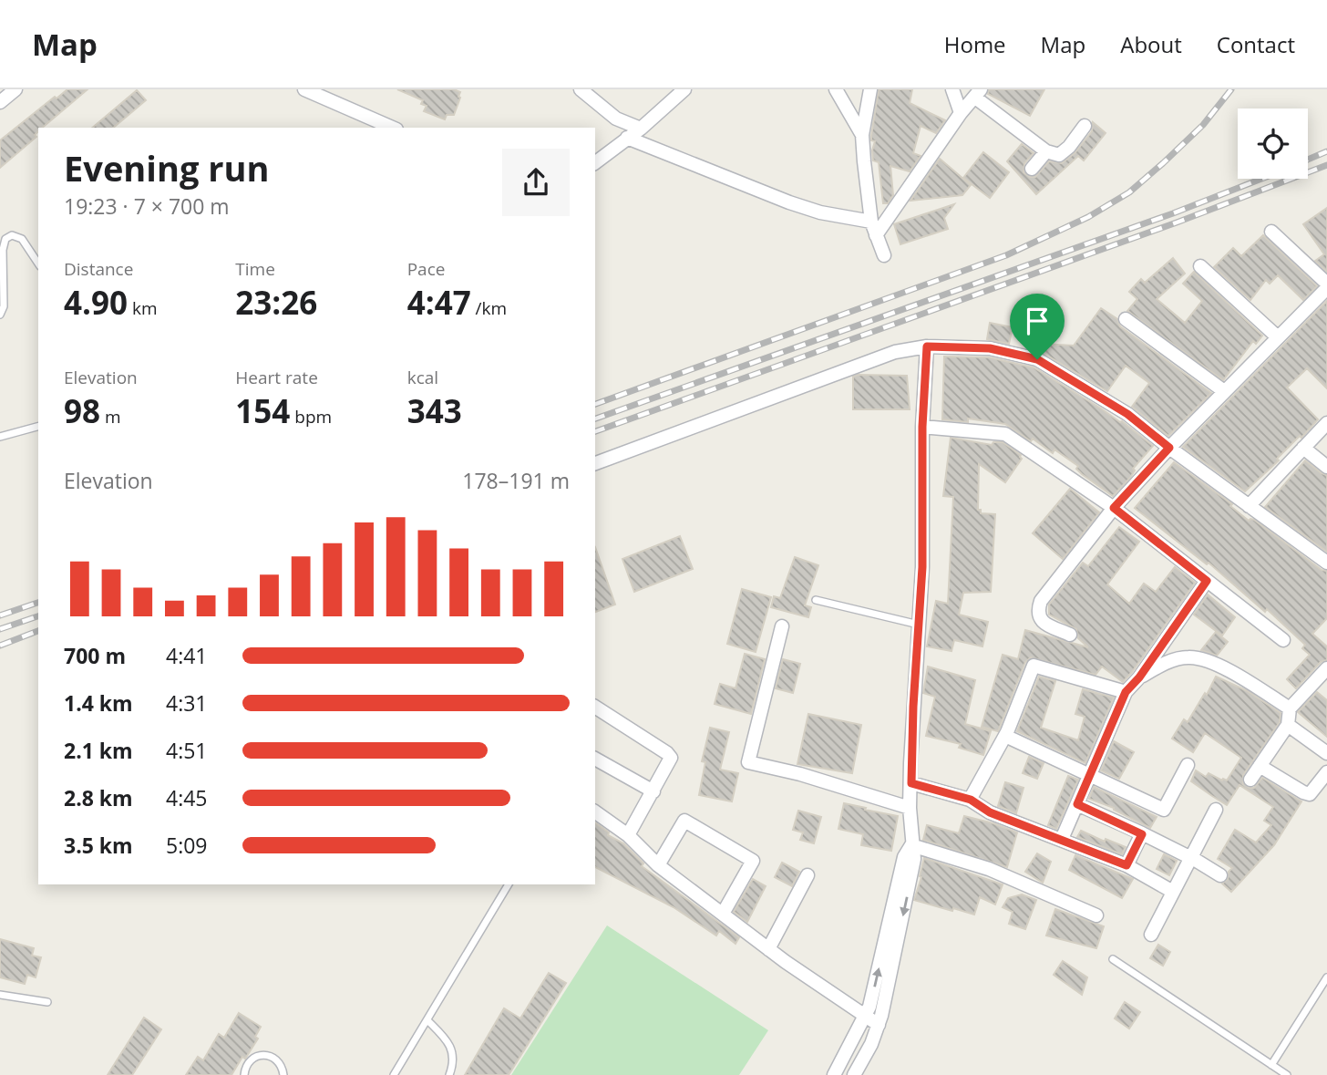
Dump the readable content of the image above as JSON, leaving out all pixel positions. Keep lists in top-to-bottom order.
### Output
{
  "page": {
    "header": "Map",
    "nav": [
      "Home",
      "Map",
      "About",
      "Contact"
    ],
    "heading": ["Evening run", "19:23 · 7 × 700 m"],
    "stats": [
      ["Distance", "4.90 km"],
      ["Time", "23:26"],
      ["Pace", "4:47 /km"],
      ["Elevation", "98 m"],
      ["Heart rate", "154 bpm"],
      ["kcal", "343"]
    ],
    "chart": ["Elevation", "178–191 m"],
    "list": [
      {
        "name": "700 m",
        "note": "4:41"
      },
      {
        "name": "1.4 km",
        "note": "4:31"
      },
      {
        "name": "2.1 km",
        "note": "4:51"
      },
      {
        "name": "2.8 km",
        "note": "4:45"
      },
      {
        "name": "3.5 km",
        "note": "5:09"
      }
    ]
  }
}
